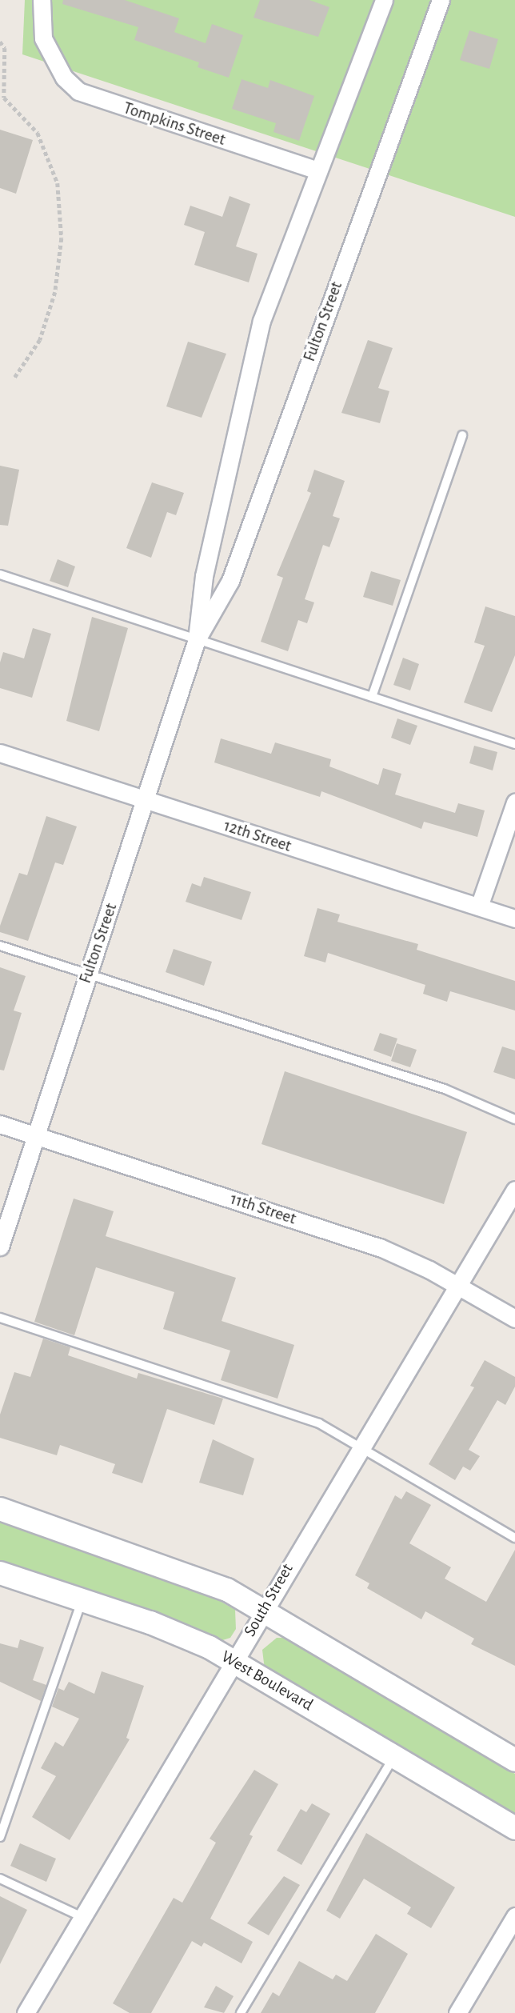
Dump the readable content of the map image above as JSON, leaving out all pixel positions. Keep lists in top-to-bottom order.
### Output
{
  "streets": {
    "street": [
      "Tompkins Street",
      "Fulton Street",
      "12th Street",
      "11th Street",
      "South Street",
      "West Boulevard"
    ]
  },
  "crossings": [
    ["Tompkins Street", "Fulton Street"],
    ["Fulton Street", "12th Street"],
    ["Fulton Street", "11th Street"],
    ["11th Street", "South Street"],
    ["South Street", "West Boulevard"]
  ]
}
